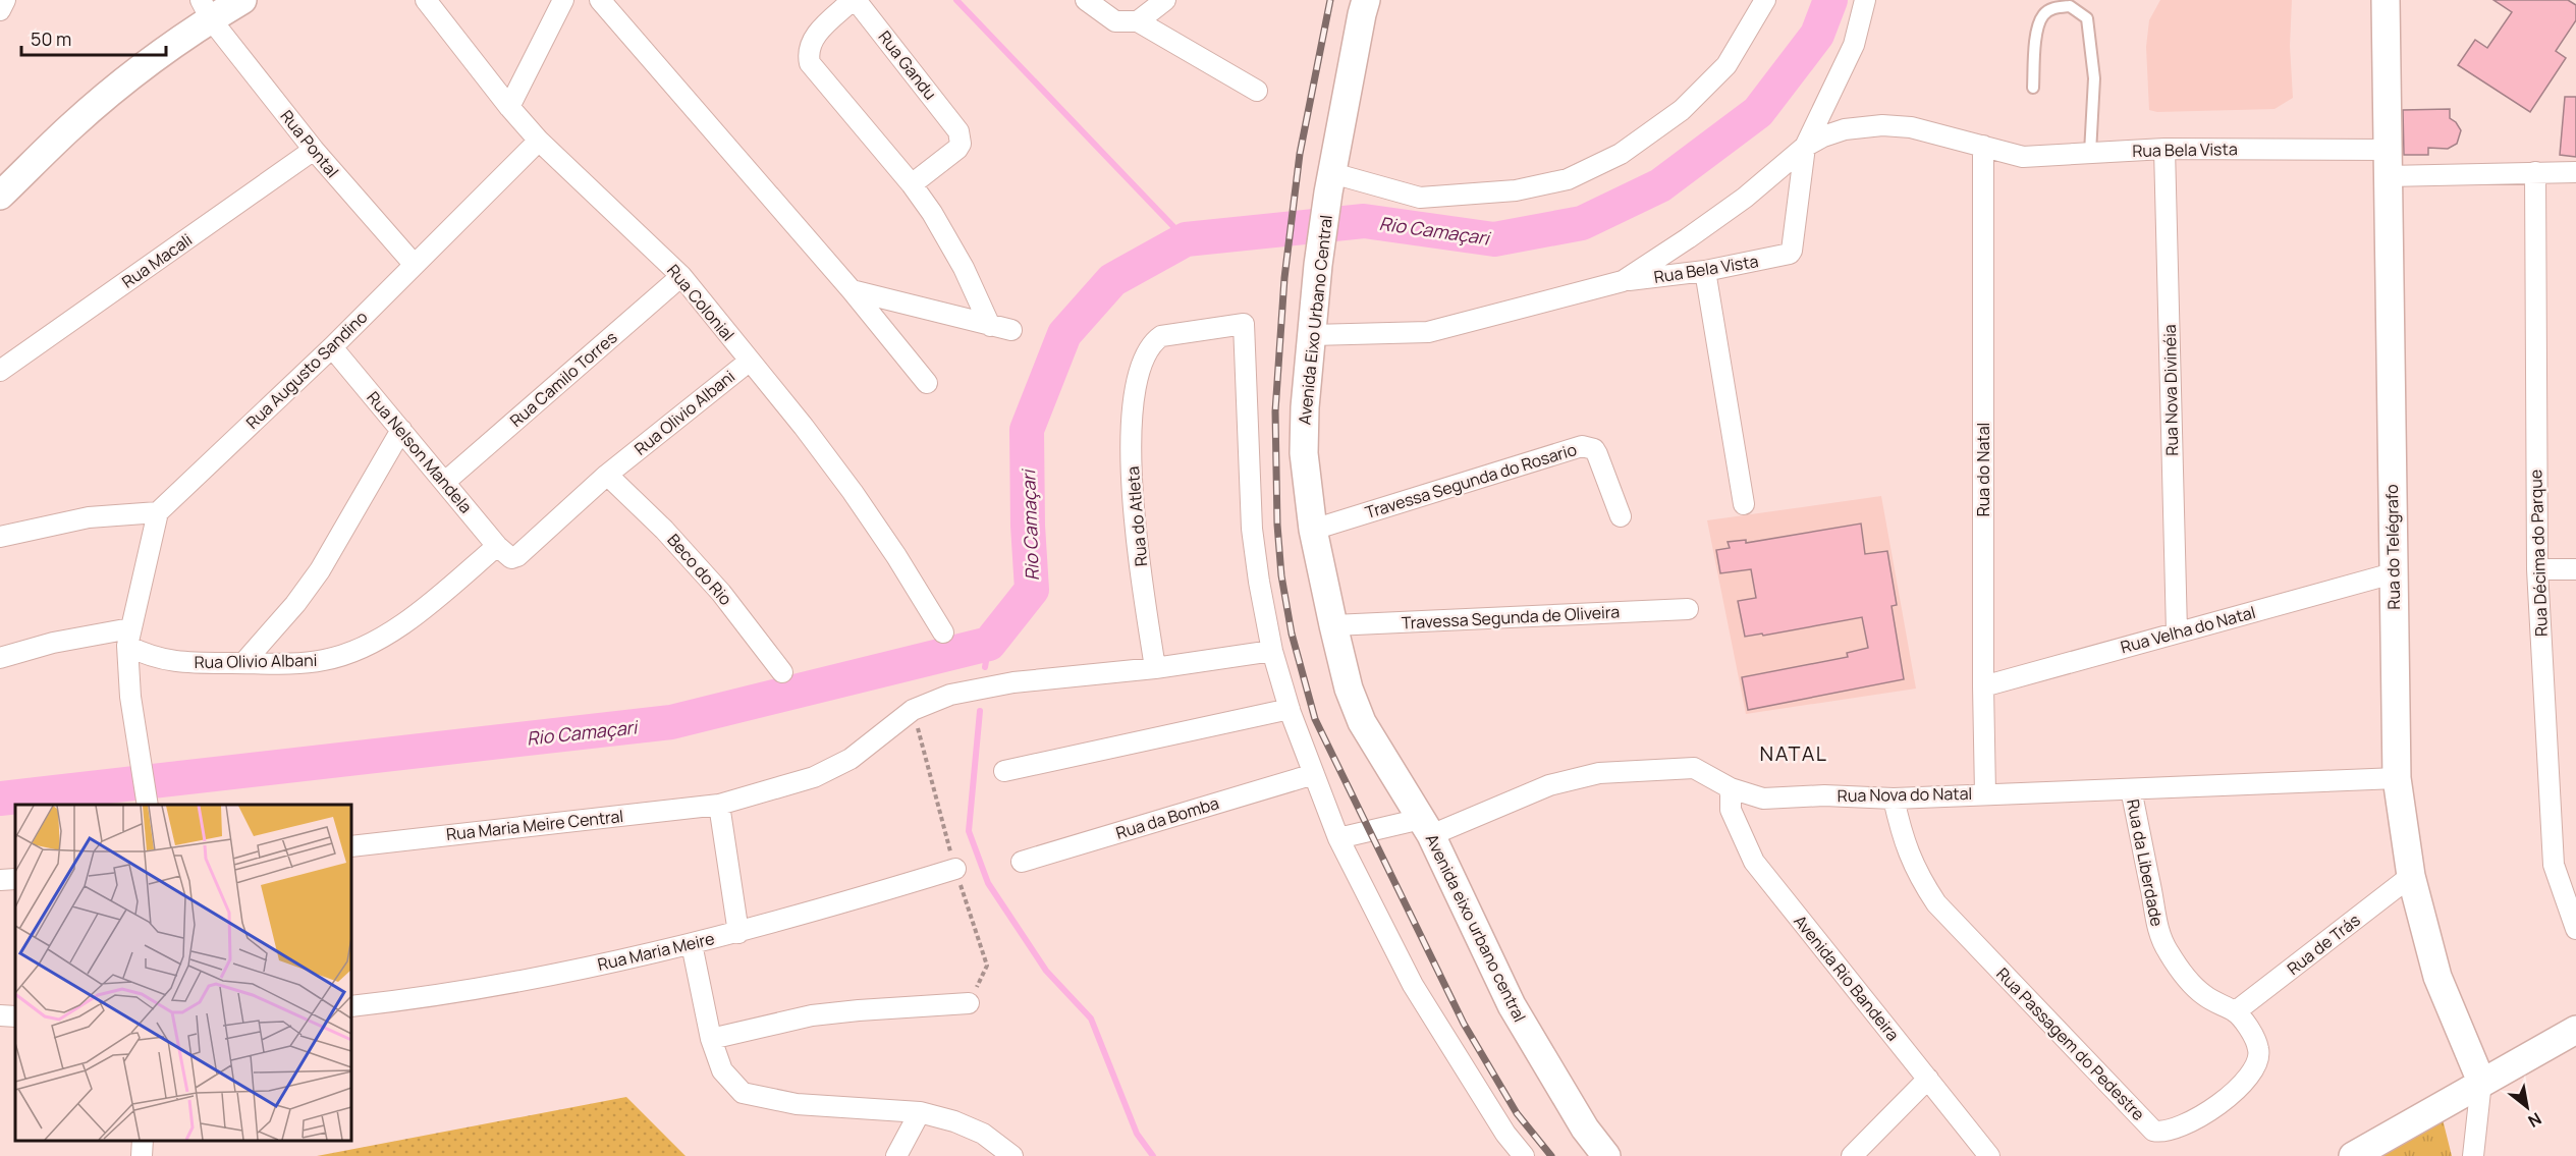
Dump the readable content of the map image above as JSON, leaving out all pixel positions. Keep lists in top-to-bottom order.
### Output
{
  "streets": {
    "street": [
      "Rua Gandu",
      "Rua Pontal",
      "Rua Bela Vista",
      "Rua Macali",
      "Rua Colonial",
      "Avenida Eixo Urbano Central",
      "Rua Augusto Sandino",
      "Rua Camilo Torres",
      "Rua Nova Divinéia",
      "Rua Olivio Albani",
      "Rua Nelson Mandela",
      "Rua do Natal",
      "Travessa Segunda do Rosario",
      "Rua do Atleta",
      "Rua do Telégrafo",
      "Rua Décima do Parque",
      "Beco do Rio",
      "Travessa Segunda de Oliveira",
      "Rua Velha do Natal",
      "Rua Nova do Natal",
      "Rua da Bomba",
      "Rua Maria Meire Central",
      "Rua da Liberdade",
      "Avenida eixo urbano central",
      "Rua de Trás",
      "Rua Maria Meire",
      "Avenida Rio Bandeira",
      "Rua Passagem do Pedestre"
    ]
  },
  "crossings": [
    ["Rua Pontal", "Rua Macali"],
    ["Rua Pontal", "Rua Augusto Sandino"],
    ["Rua Bela Vista", "Rua Nova Divinéia"],
    ["Rua Bela Vista", "Rua do Natal"],
    ["Rua Bela Vista", "Rua do Telégrafo"],
    ["Rua Bela Vista", "Rua Décima do Parque"],
    ["Rua Colonial", "Rua Augusto Sandino"],
    ["Rua Colonial", "Rua Camilo Torres"],
    ["Rua Colonial", "Rua Olivio Albani"],
    ["Avenida Eixo Urbano Central", "Travessa Segunda do Rosario"],
    ["Avenida Eixo Urbano Central", "Travessa Segunda de Oliveira"],
    ["Avenida Eixo Urbano Central", "Avenida eixo urbano central"],
    ["Rua Augusto Sandino", "Rua Nelson Mandela"],
    ["Rua Camilo Torres", "Rua Nelson Mandela"],
    ["Rua Nova Divinéia", "Rua Velha do Natal"],
    ["Rua Olivio Albani", "Rua Nelson Mandela"],
    ["Rua Olivio Albani", "Beco do Rio"],
    ["Rua do Natal", "Rua Velha do Natal"],
    ["Rua do Natal", "Rua Nova do Natal"],
    ["Rua do Atleta", "Rua Maria Meire Central"],
    ["Rua do Telégrafo", "Rua Velha do Natal"],
    ["Rua do Telégrafo", "Rua Nova do Natal"],
    ["Rua do Telégrafo", "Rua de Trás"],
    ["Travessa Segunda de Oliveira", "Avenida eixo urbano central"],
    ["Rua Nova do Natal", "Rua da Liberdade"],
    ["Rua Nova do Natal", "Avenida eixo urbano central"],
    ["Rua Nova do Natal", "Avenida Rio Bandeira"],
    ["Rua Nova do Natal", "Rua Passagem do Pedestre"],
    ["Rua da Liberdade", "Rua de Trás"],
    ["Rua da Liberdade", "Rua Passagem do Pedestre"],
    ["Rua de Trás", "Rua Passagem do Pedestre"]
  ],
  "districts": ["NATAL"],
  "water": ["Rio Camaçari"],
  "scale_bar": "50 m",
  "north": "bottom right"
}
